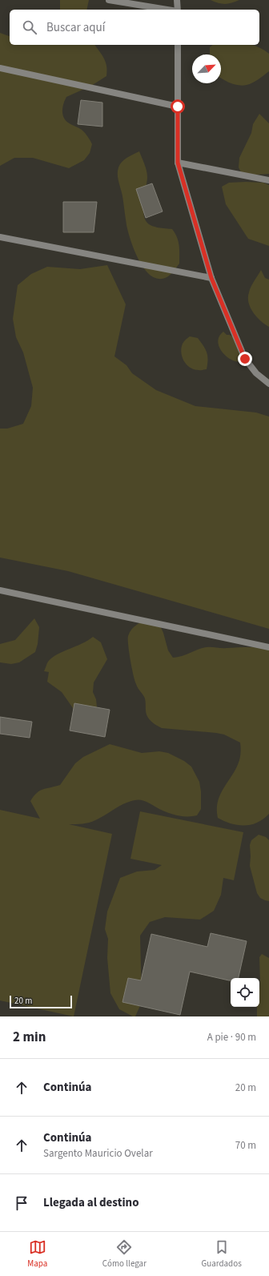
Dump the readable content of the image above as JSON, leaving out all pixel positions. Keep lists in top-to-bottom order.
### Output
{
  "scale_bar": "20 m",
  "north": "top right",
  "page": {
    "search": "Buscar aquí",
    "scale": "20 m",
    "heading": ["2 min", "A pie · 90 m"],
    "list": [
      ["Continúa", "20 m"],
      ["Continúa", "Sargento Mauricio Ovelar", "70 m"],
      "Llegada al destino"
    ],
    "nav": ["Mapa", "Cómo llegar", "Guardados"]
  }
}
